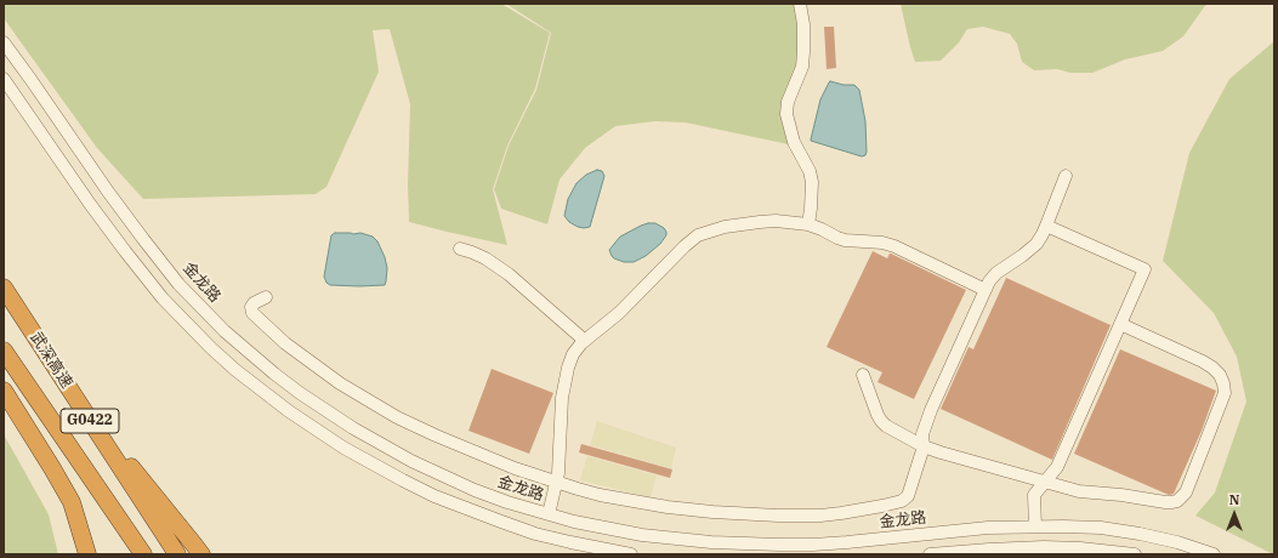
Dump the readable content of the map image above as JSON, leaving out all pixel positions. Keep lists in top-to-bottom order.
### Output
{
  "streets": {
    "highway": ["武深高速", "G0422"],
    "street": ["金龙路"]
  },
  "north": "top"
}
